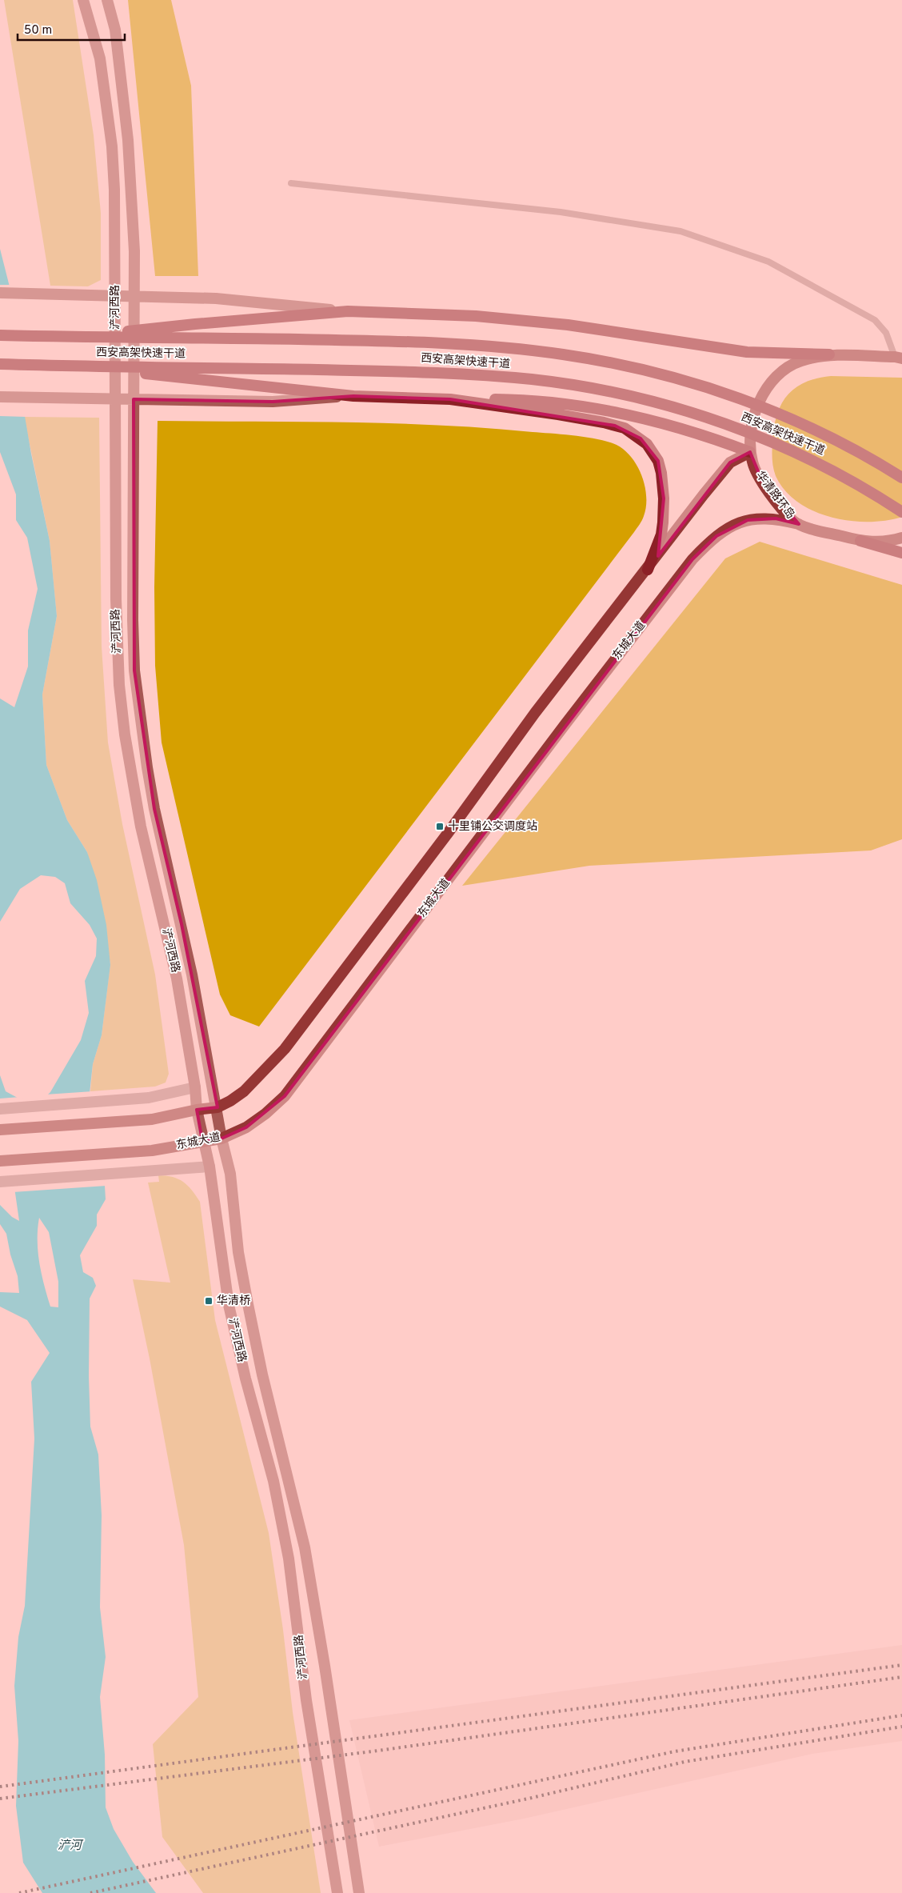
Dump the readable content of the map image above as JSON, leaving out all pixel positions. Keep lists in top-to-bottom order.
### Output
{
  "streets": {
    "highway": ["西安高架快速干道"],
    "main road": ["浐河西路", "华清路环岛", "东城大道"]
  },
  "crossings": [
    ["浐河西路", "东城大道"],
    ["华清路环岛", "东城大道"]
  ],
  "water": ["浐河"],
  "places": {
    "transit": ["十里铺公交调度站", "华清桥"]
  },
  "scale_bar": "50 m"
}
